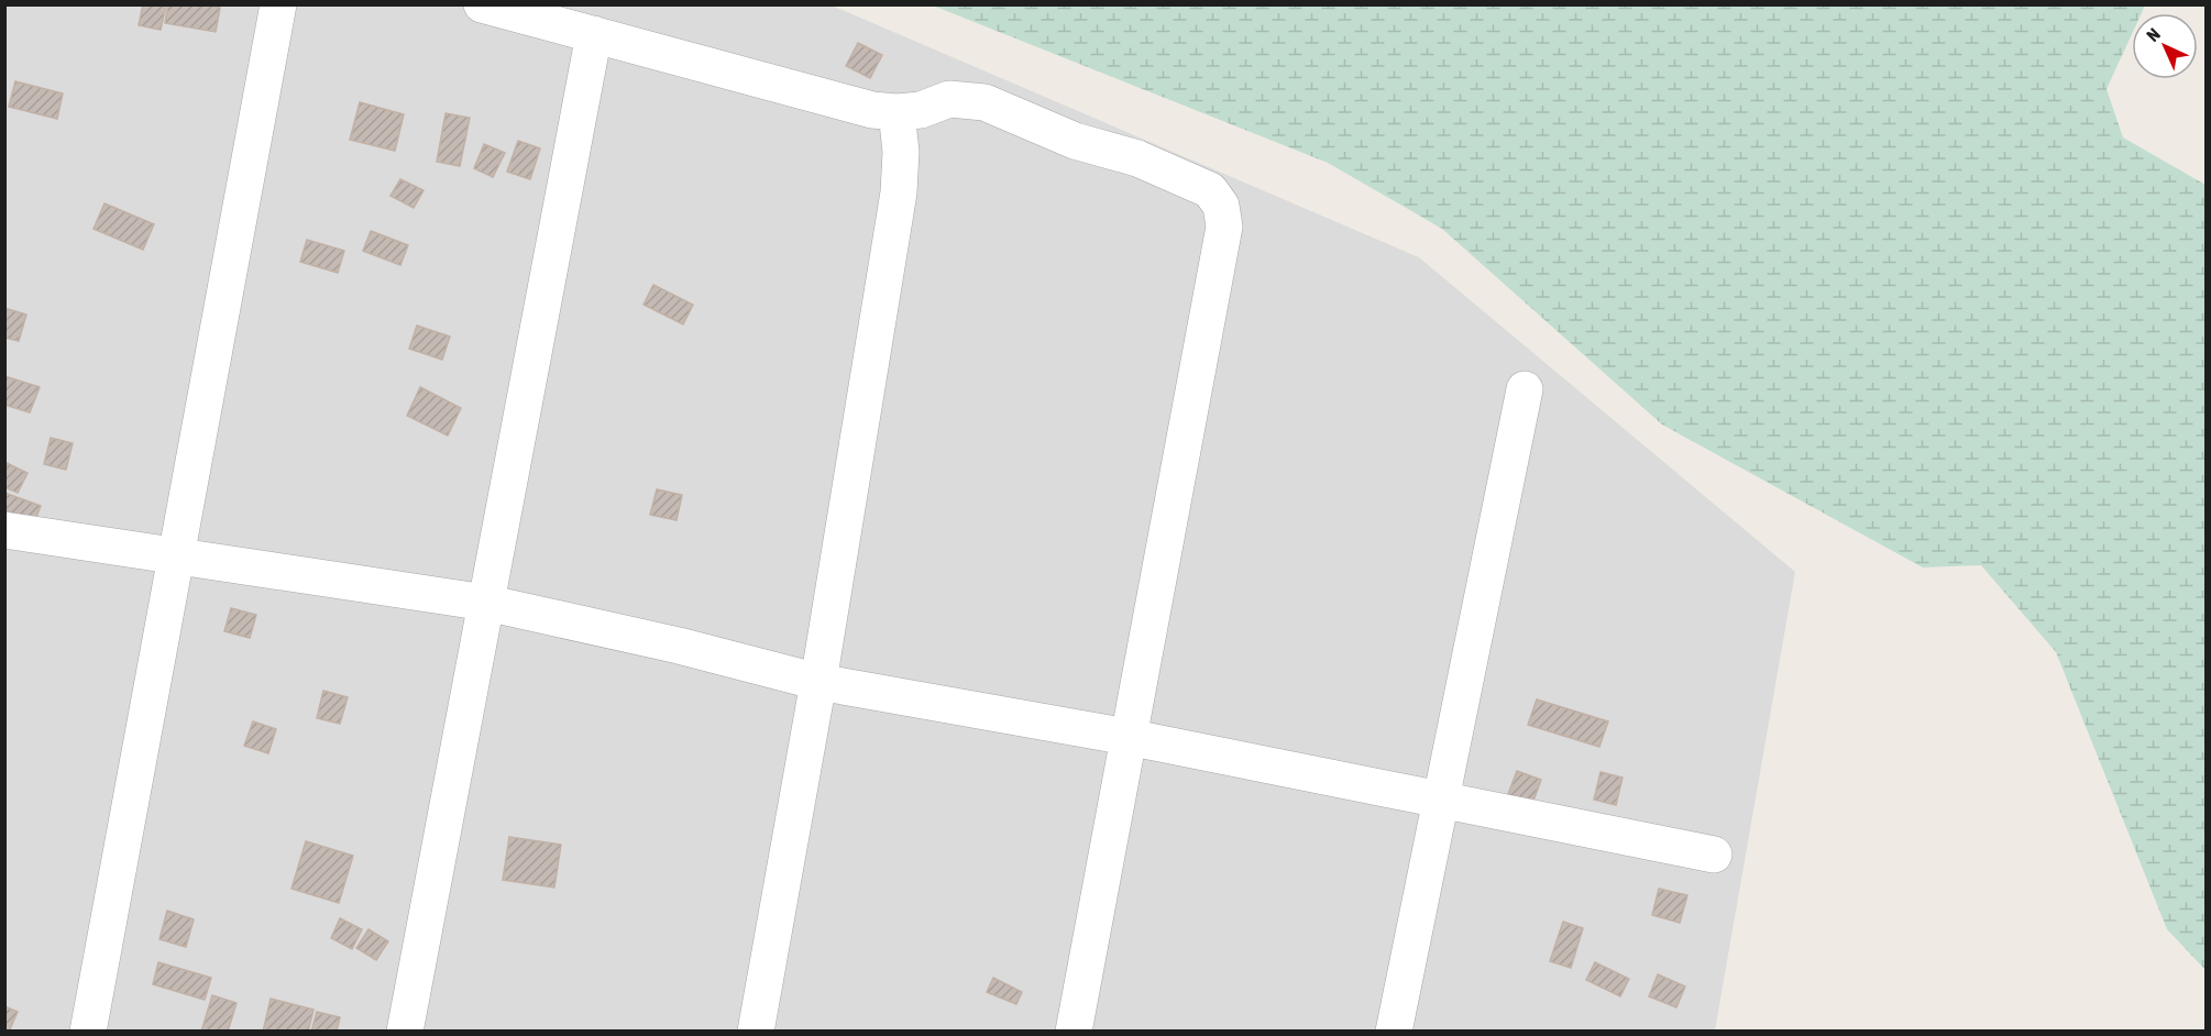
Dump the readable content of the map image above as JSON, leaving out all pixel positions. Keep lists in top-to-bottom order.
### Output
{
  "north": "top left"
}
